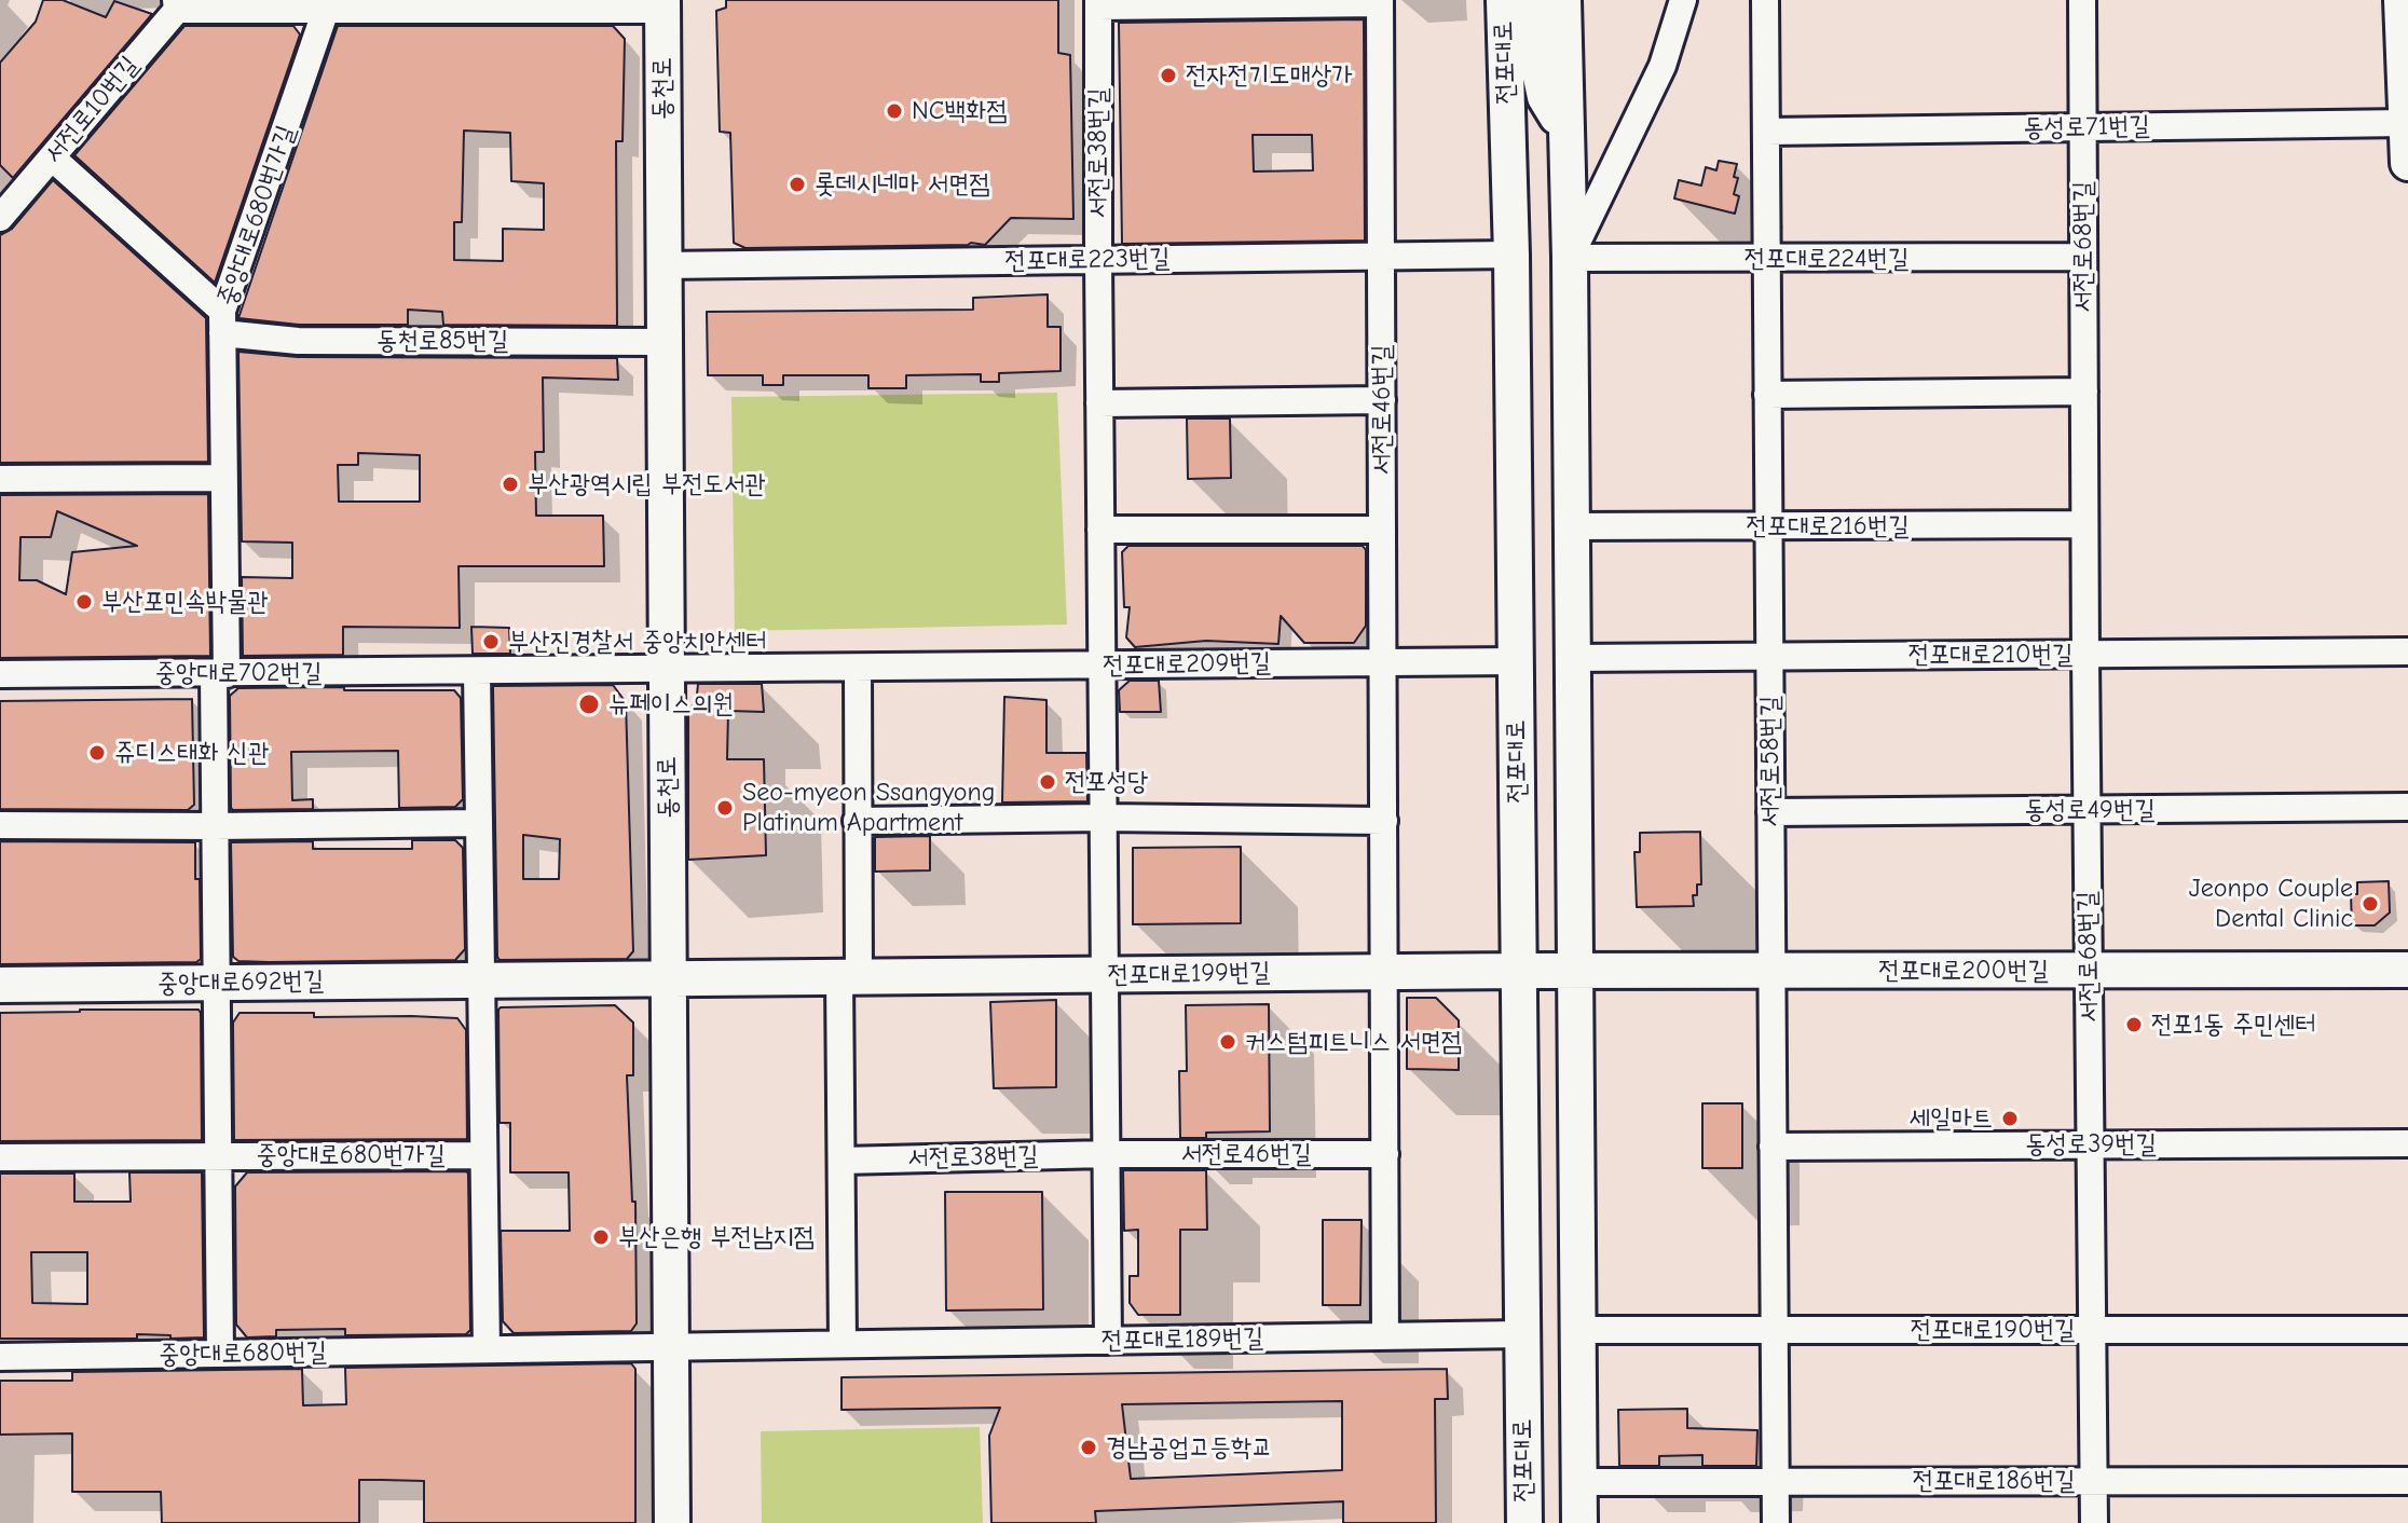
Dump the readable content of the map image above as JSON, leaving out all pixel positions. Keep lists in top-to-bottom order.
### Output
{
  "streets": {
    "main road": [
      "전포대로",
      "동천로",
      "전포대로200번길",
      "전포대로199번길",
      "중앙대로692번길"
    ],
    "street": [
      "서전로10번길",
      "동성로71번길",
      "서전로38번길",
      "중앙대로680번가길",
      "서전로68번길",
      "전포대로224번길",
      "전포대로223번길",
      "동천로85번길",
      "서전로46번길",
      "전포대로216번길",
      "전포대로210번길",
      "전포대로209번길",
      "중앙대로702번길",
      "서전로58번길",
      "동성로49번길",
      "동성로39번길",
      "전포대로190번길",
      "전포대로189번길",
      "중앙대로680번길",
      "전포대로186번길"
    ]
  },
  "crossings": [
    ["전포대로", "전포대로223번길"],
    ["전포대로", "전포대로209번길"],
    ["전포대로", "전포대로200번길"],
    ["전포대로", "전포대로199번길"],
    ["전포대로", "전포대로189번길"],
    ["동천로", "전포대로223번길"],
    ["동천로", "동천로85번길"],
    ["동천로", "전포대로209번길"],
    ["동천로", "중앙대로702번길"],
    ["동천로", "전포대로199번길"],
    ["동천로", "중앙대로692번길"],
    ["동천로", "전포대로189번길"],
    ["동천로", "중앙대로680번길"],
    ["동성로71번길", "서전로68번길"],
    ["동성로71번길", "서전로58번길"],
    ["서전로38번길", "전포대로223번길"],
    ["서전로38번길", "서전로46번길"],
    ["서전로38번길", "전포대로209번길"],
    ["서전로38번길", "전포대로199번길"],
    ["서전로38번길", "전포대로189번길"],
    ["중앙대로680번가길", "동천로85번길"],
    ["중앙대로680번가길", "중앙대로702번길"],
    ["중앙대로680번가길", "중앙대로692번길"],
    ["중앙대로680번가길", "중앙대로680번길"],
    ["서전로68번길", "전포대로224번길"],
    ["서전로68번길", "전포대로216번길"],
    ["서전로68번길", "전포대로210번길"],
    ["서전로68번길", "동성로49번길"],
    ["서전로68번길", "전포대로200번길"],
    ["서전로68번길", "동성로39번길"],
    ["서전로68번길", "전포대로190번길"],
    ["서전로68번길", "전포대로186번길"],
    ["전포대로224번길", "서전로58번길"],
    ["전포대로223번길", "서전로46번길"],
    ["서전로46번길", "전포대로209번길"],
    ["서전로46번길", "전포대로199번길"],
    ["서전로46번길", "전포대로189번길"],
    ["전포대로216번길", "서전로58번길"],
    ["전포대로210번길", "서전로58번길"],
    ["전포대로209번길", "중앙대로702번길"],
    ["서전로58번길", "동성로49번길"],
    ["서전로58번길", "전포대로200번길"],
    ["서전로58번길", "동성로39번길"],
    ["서전로58번길", "전포대로190번길"],
    ["서전로58번길", "전포대로186번길"],
    ["전포대로200번길", "전포대로199번길"],
    ["전포대로199번길", "중앙대로692번길"],
    ["전포대로189번길", "중앙대로680번길"]
  ],
  "places": [
    "전자전기도매상가",
    "NC백화점",
    "롯데시네마 서면점",
    "부산광역시립 부전도서관",
    "부산포민속박물관",
    "부산진경찰서 중앙치안센터",
    "뉴페이스의원",
    "쥬디스태화 신관",
    "전포성당",
    "Seo-myeon Ssangyong Platinum Apartment",
    "Jeonpo Couple Dental Clinic",
    "전포1동 주민센터",
    "커스텀피트니스 서면점",
    "세일마트",
    "부산은행 부전남지점",
    "경남공업고등학교"
  ]
}
